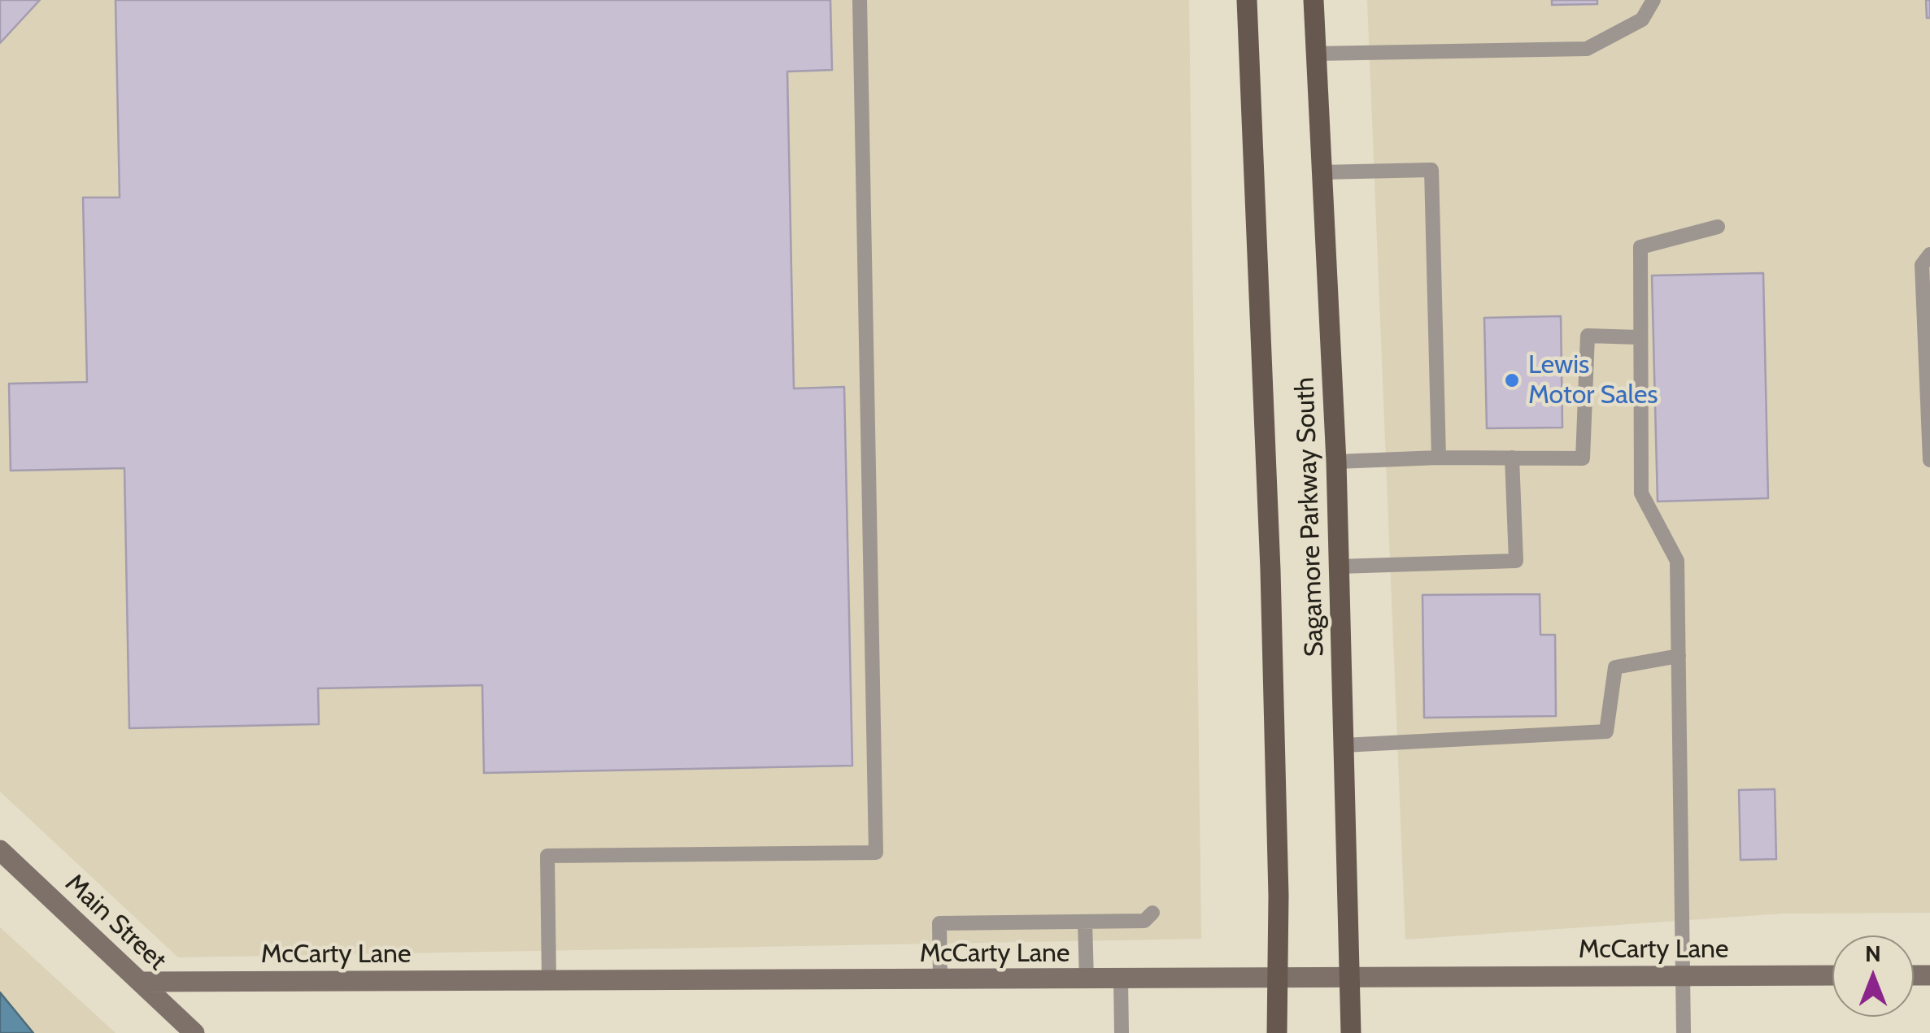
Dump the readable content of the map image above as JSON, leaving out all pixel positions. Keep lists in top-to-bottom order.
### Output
{
  "streets": {
    "main road": ["Sagamore Parkway South", "Main Street", "McCarty Lane"]
  },
  "crossings": [
    ["Sagamore Parkway South", "McCarty Lane"],
    ["Main Street", "McCarty Lane"]
  ],
  "places": ["Lewis Motor Sales"],
  "north": "top"
}
